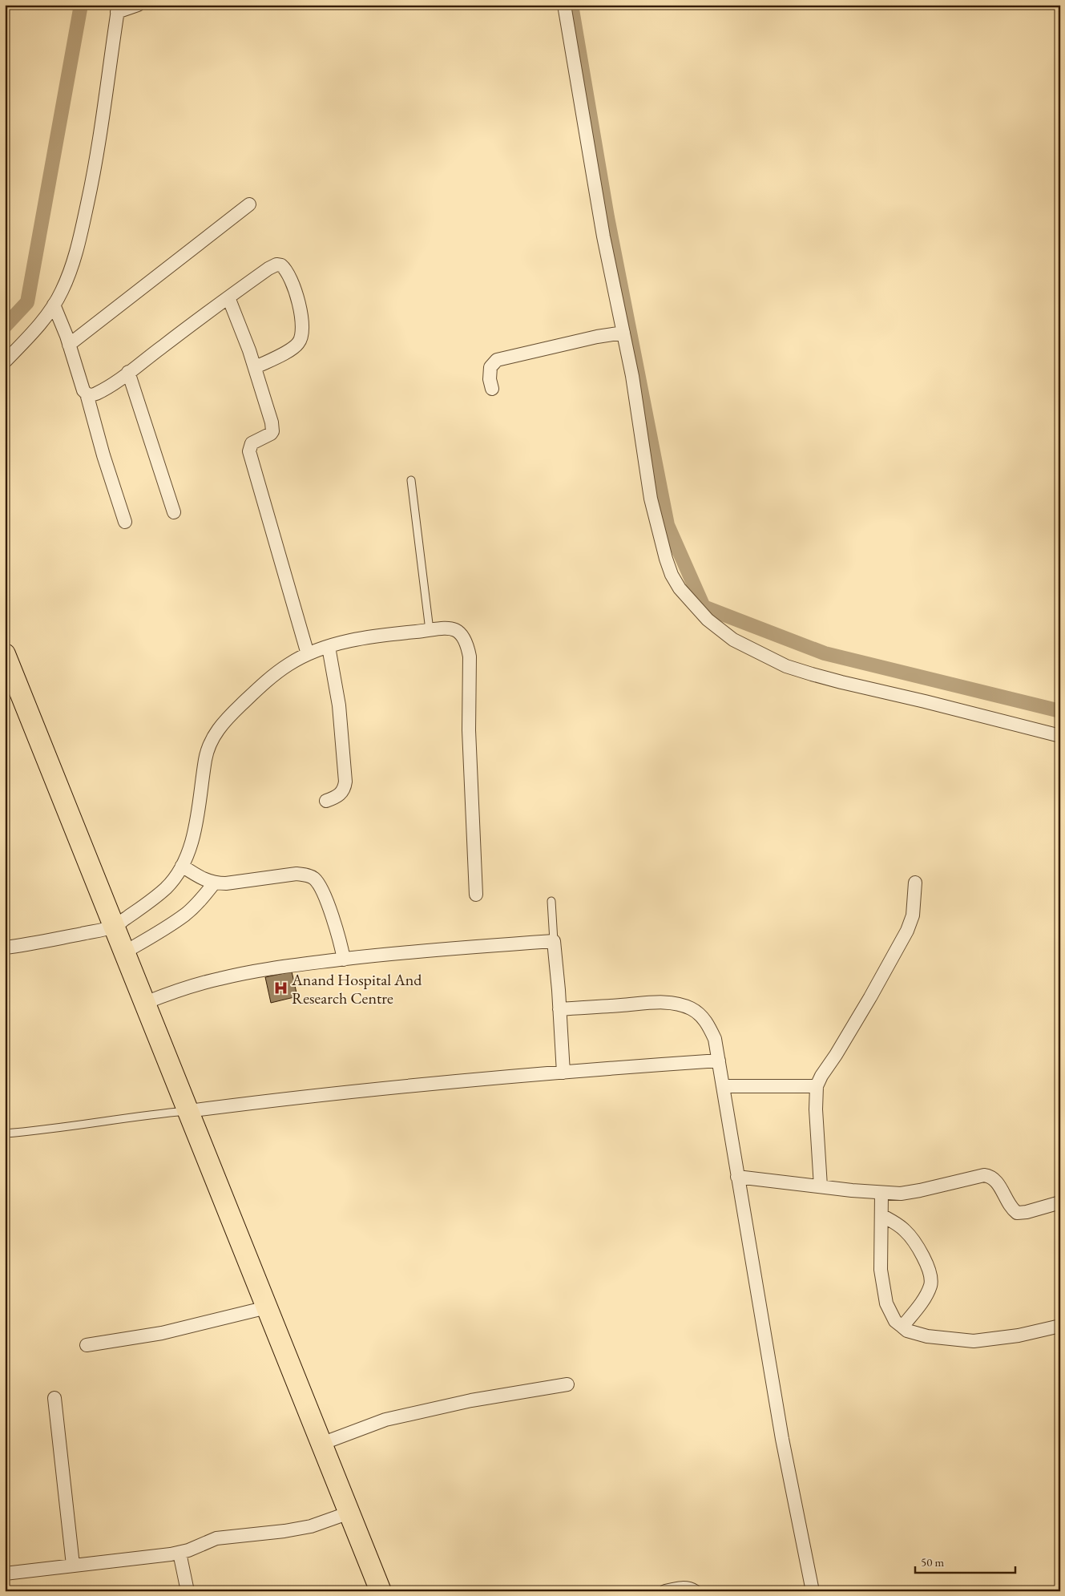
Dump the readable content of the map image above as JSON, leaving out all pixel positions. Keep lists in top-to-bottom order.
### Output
{
  "places": {
    "hospital": ["Anand Hospital And Research Centre"]
  },
  "scale_bar": "50 m"
}
